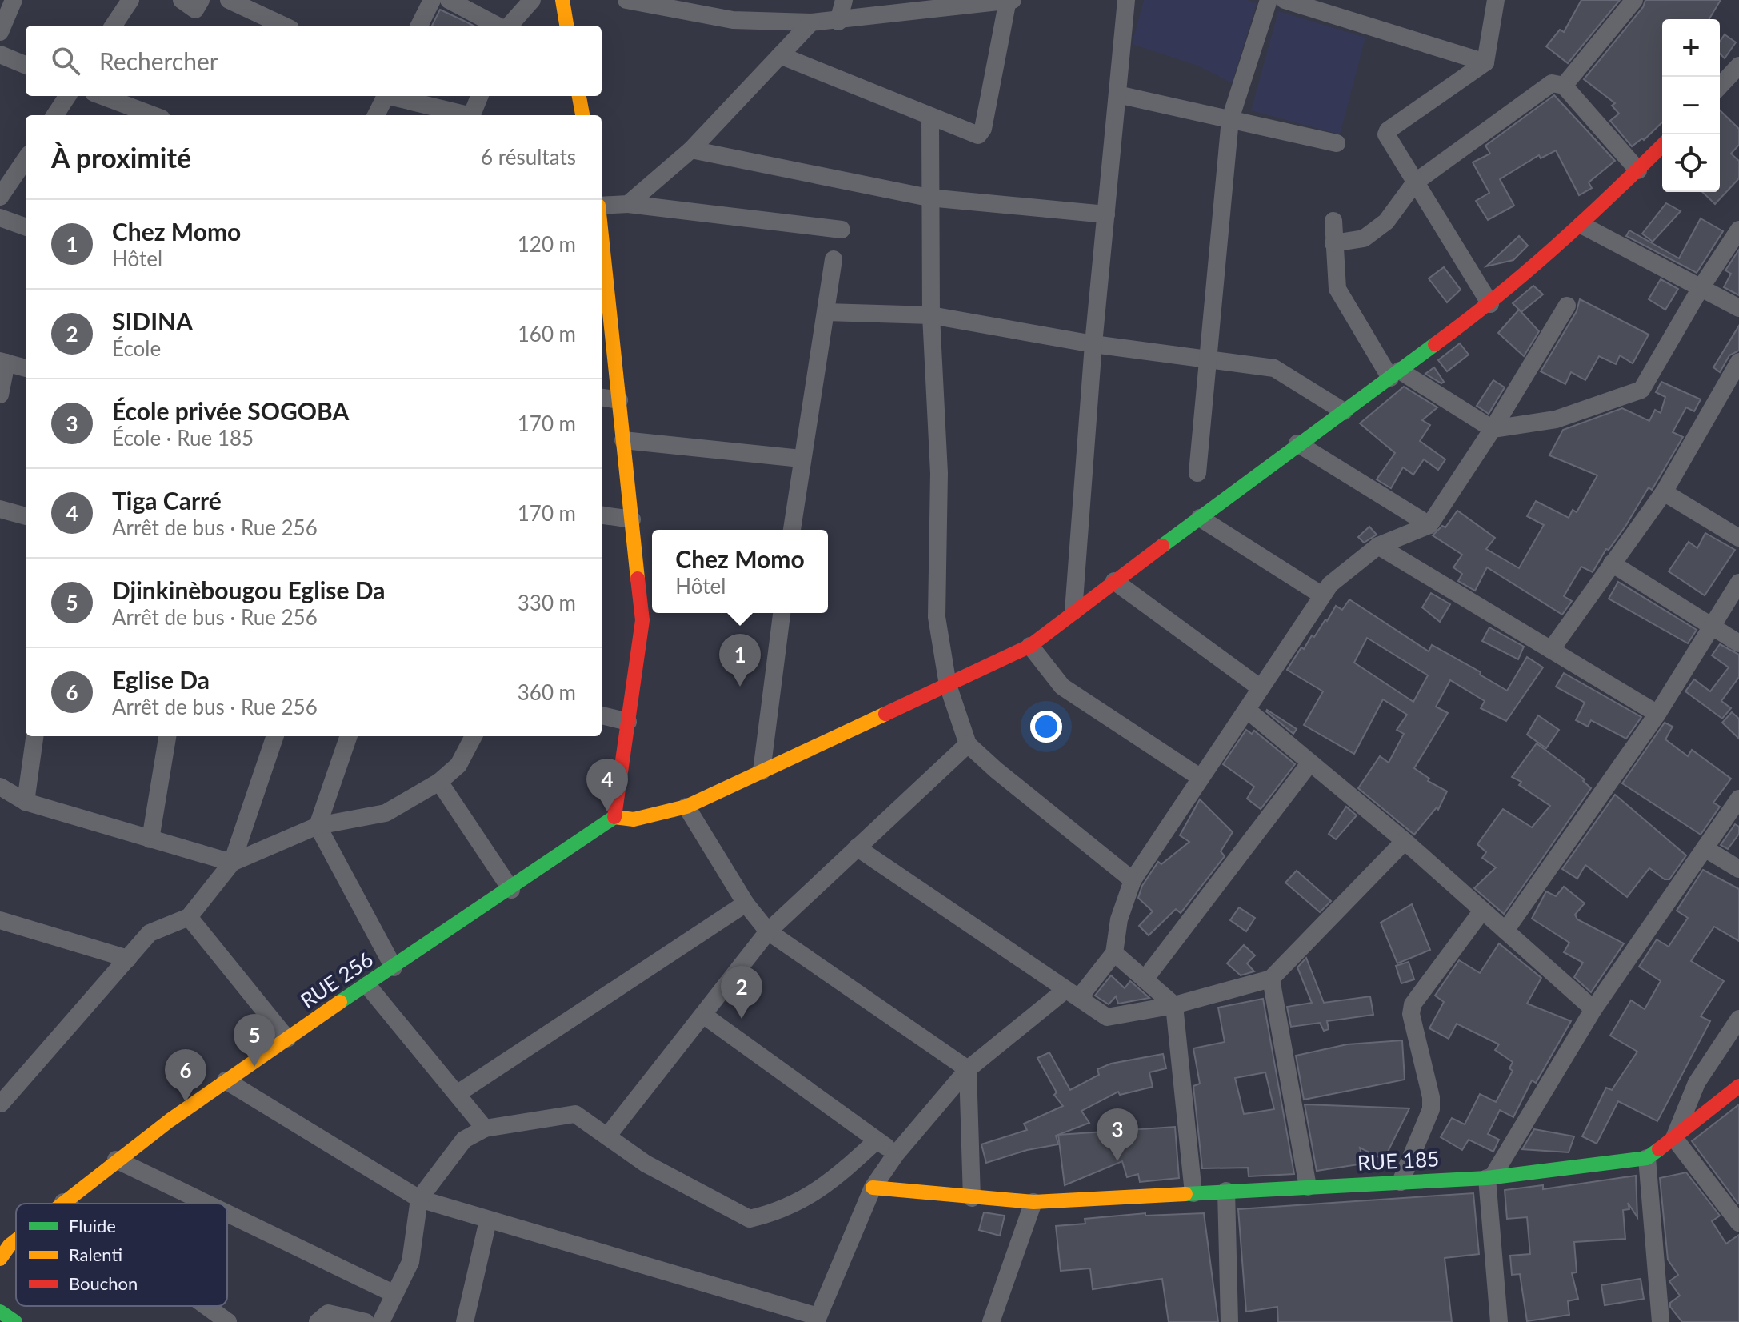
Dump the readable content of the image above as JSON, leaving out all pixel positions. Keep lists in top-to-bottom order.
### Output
{
  "streets": {
    "street": ["RUE 256", "RUE 185"]
  },
  "legend": ["Fluide", "Ralenti", "Bouchon"],
  "page": {
    "map_buttons": ["+", "−"],
    "search": "Rechercher",
    "heading": ["À proximité", "6 résultats"],
    "list": [
      {
        "mark": "1",
        "name": "Chez Momo",
        "note": "Hôtel",
        "value": "120 m"
      },
      {
        "mark": "2",
        "name": "SIDINA",
        "note": "École",
        "value": "160 m"
      },
      {
        "mark": "3",
        "name": "École privée SOGOBA",
        "note": "École · Rue 185",
        "value": "170 m"
      },
      {
        "mark": "4",
        "name": "Tiga Carré",
        "note": "Arrêt de bus · Rue 256",
        "value": "170 m"
      },
      {
        "mark": "5",
        "name": "Djinkinèbougou Eglise Da",
        "note": "Arrêt de bus · Rue 256",
        "value": "330 m"
      },
      {
        "mark": "6",
        "name": "Eglise Da",
        "note": "Arrêt de bus · Rue 256",
        "value": "360 m"
      }
    ],
    "popup": ["Chez Momo", "Hôtel"],
    "pins": [
      "1",
      "4",
      "2",
      "5",
      "6",
      "3"
    ]
  }
}
